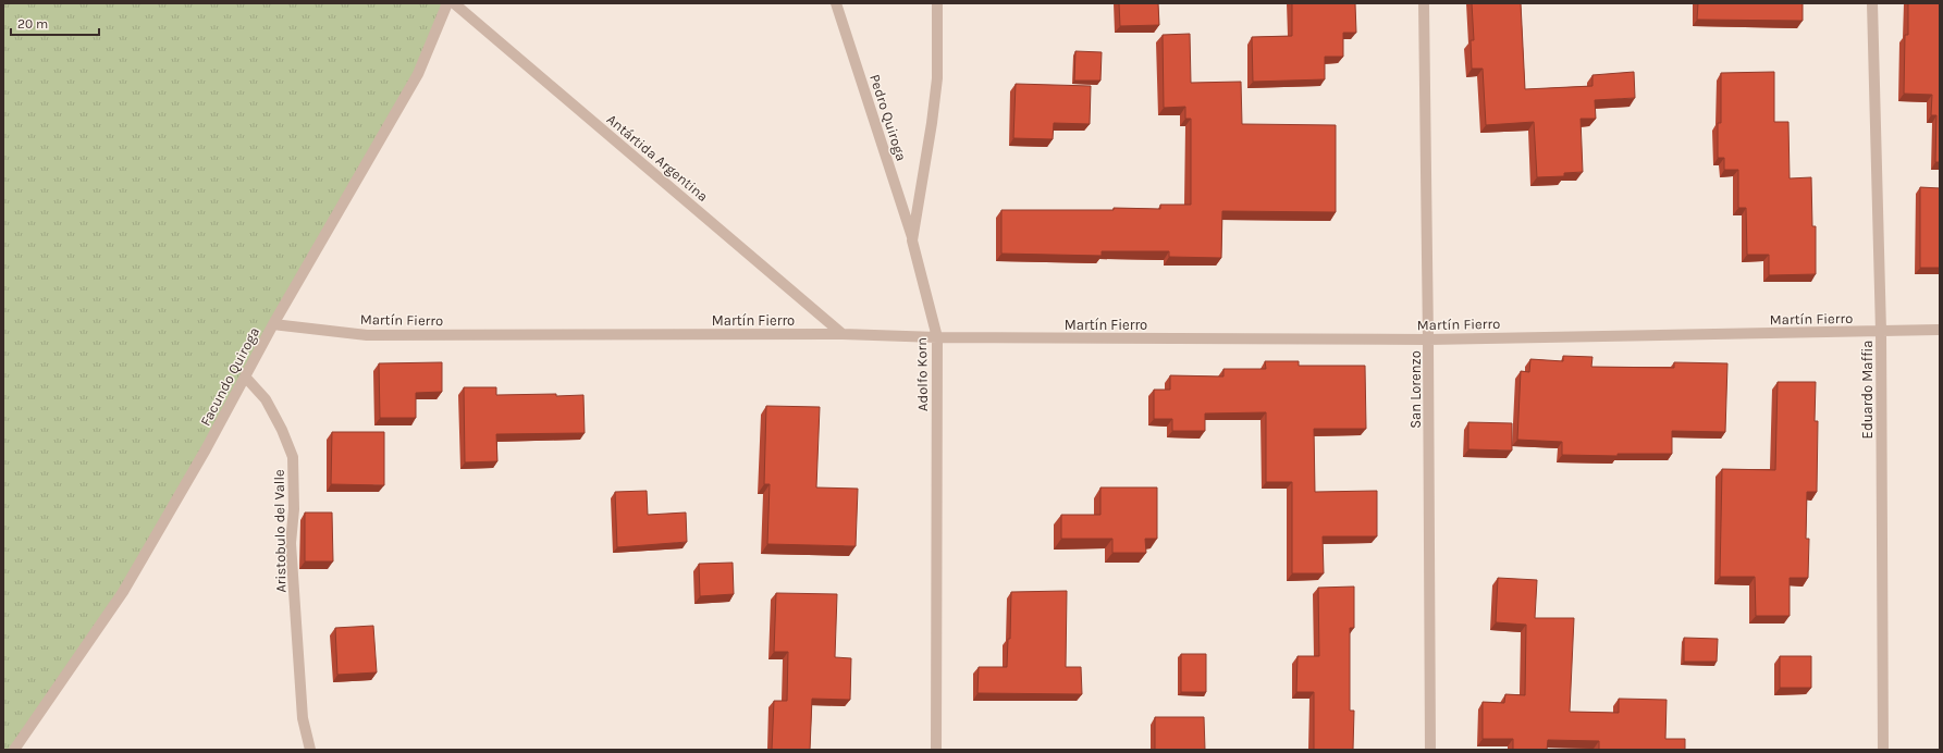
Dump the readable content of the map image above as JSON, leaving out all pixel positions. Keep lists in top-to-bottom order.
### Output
{
  "streets": {
    "street": [
      "Pedro Quiroga",
      "Antártida Argentina",
      "Martín Fierro",
      "Adolfo Korn",
      "Facundo Quiroga",
      "San Lorenzo",
      "Eduardo Maffia",
      "Aristobulo del Valle"
    ]
  },
  "crossings": [
    ["Pedro Quiroga", "Adolfo Korn"],
    ["Antártida Argentina", "Martín Fierro"],
    ["Martín Fierro", "Adolfo Korn"],
    ["Martín Fierro", "Facundo Quiroga"],
    ["Martín Fierro", "San Lorenzo"],
    ["Martín Fierro", "Eduardo Maffia"],
    ["Facundo Quiroga", "Aristobulo del Valle"]
  ],
  "scale_bar": "20 m"
}
